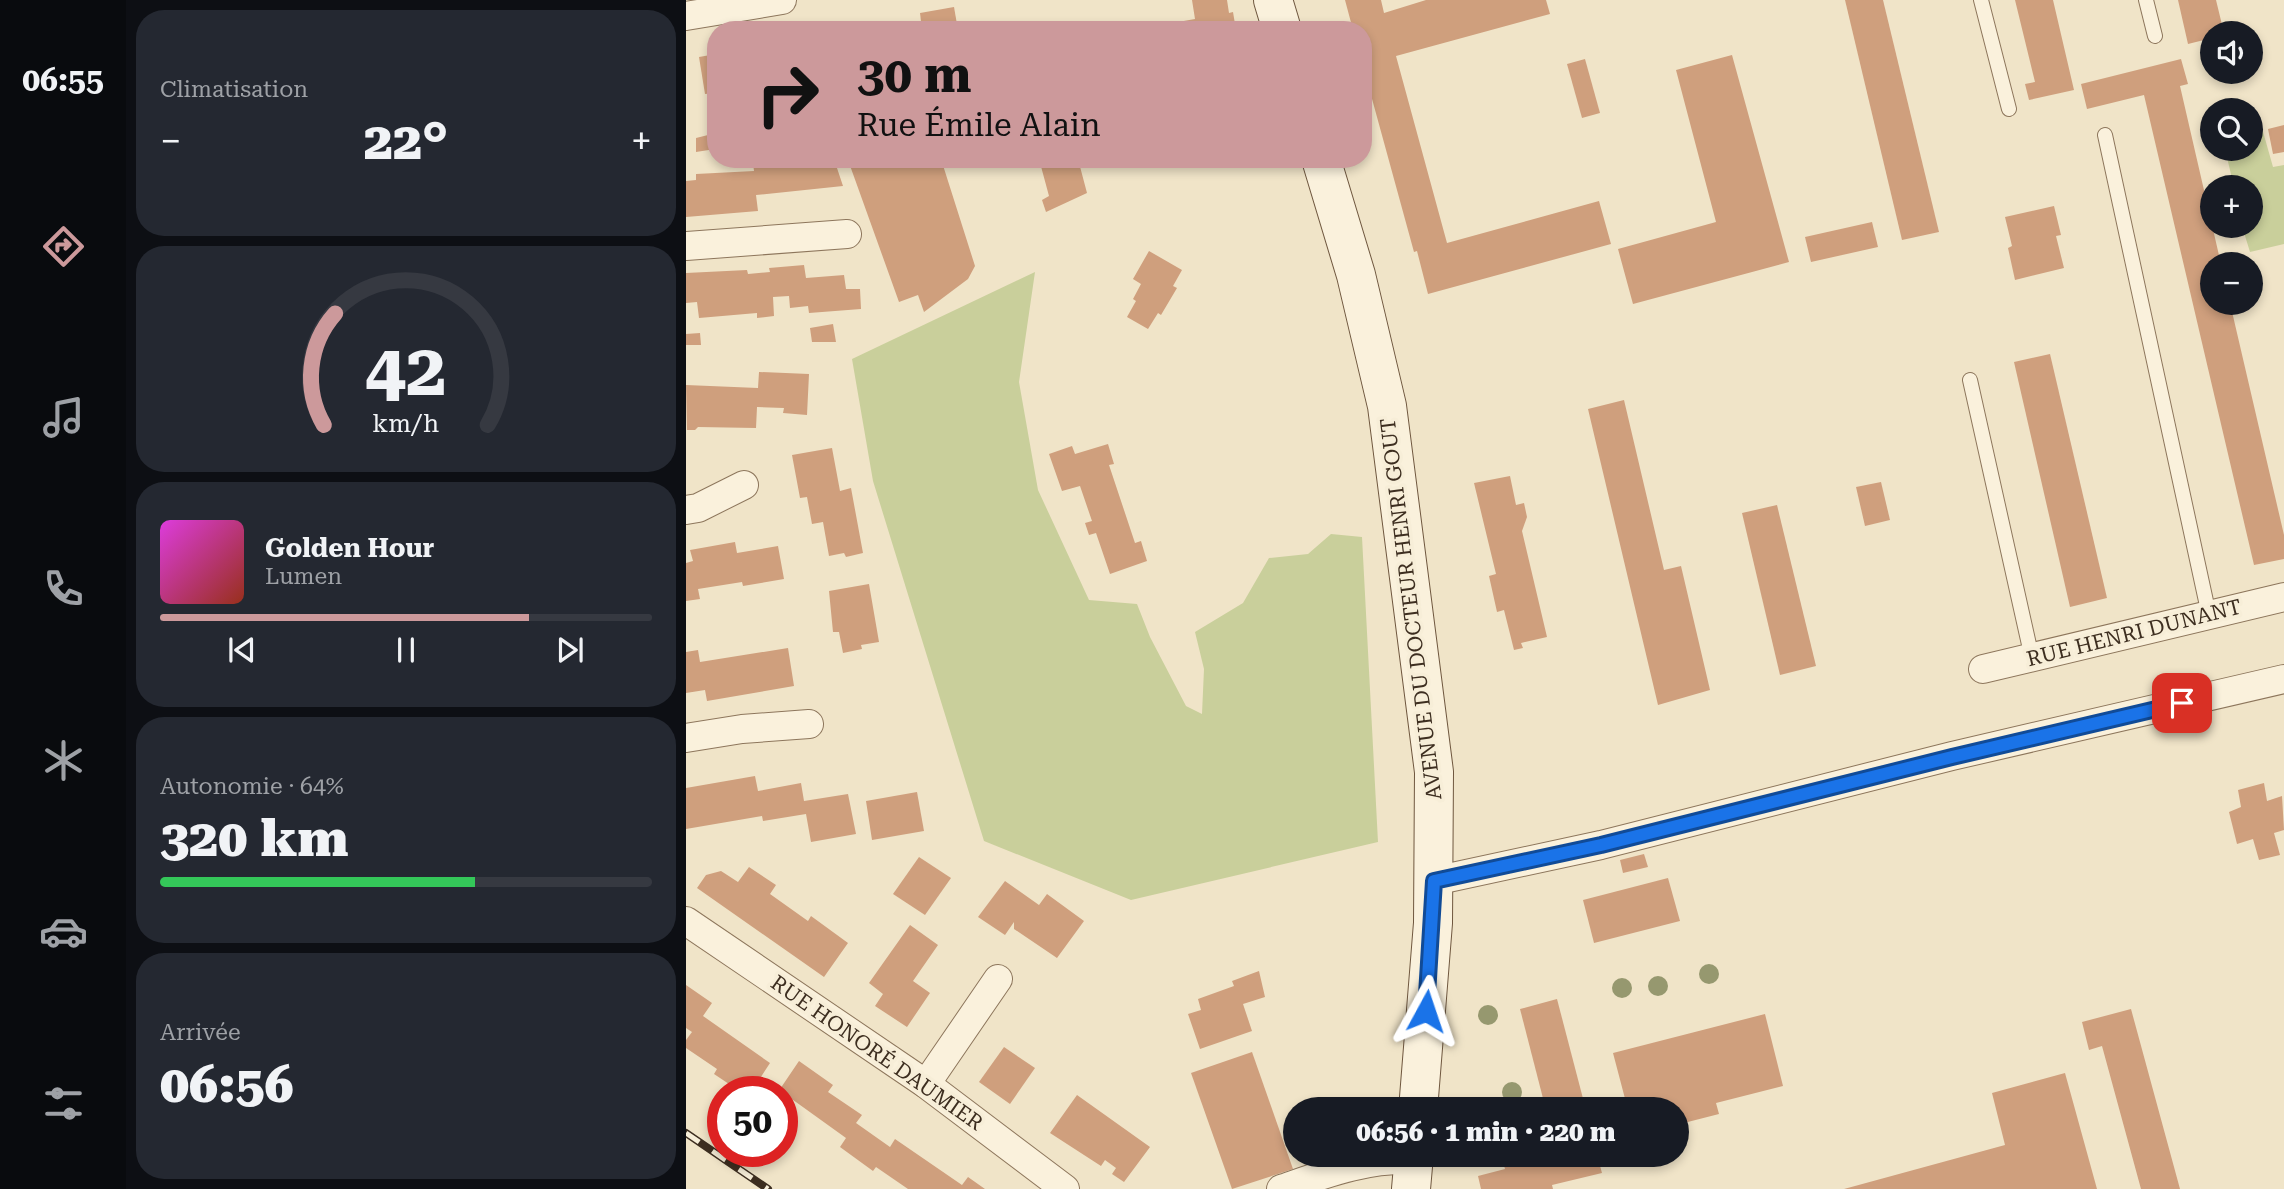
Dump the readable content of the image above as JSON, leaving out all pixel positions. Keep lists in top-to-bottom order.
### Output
{
  "streets": {
    "main road": ["AVENUE DU DOCTEUR HENRI GOUT"],
    "street": ["RUE HENRI DUNANT", "RUE HONORÉ DAUMIER"]
  },
  "page": {
    "tabs": "06:55",
    "tile": [
      "Climatisation",
      ["Autonomie · 64%", "320 km"],
      ["Arrivée", "06:56"]
    ],
    "map_buttons": ["+", "−"],
    "turn": ["30 m", "Rue Émile Alain"],
    "heat": ["−", "22°", "+"],
    "song": ["Golden Hour", "Lumen"],
    "limit": "50",
    "trip": "06:56 · 1 min · 220 m",
    "gauge": ["42", "km/h"]
  }
}
